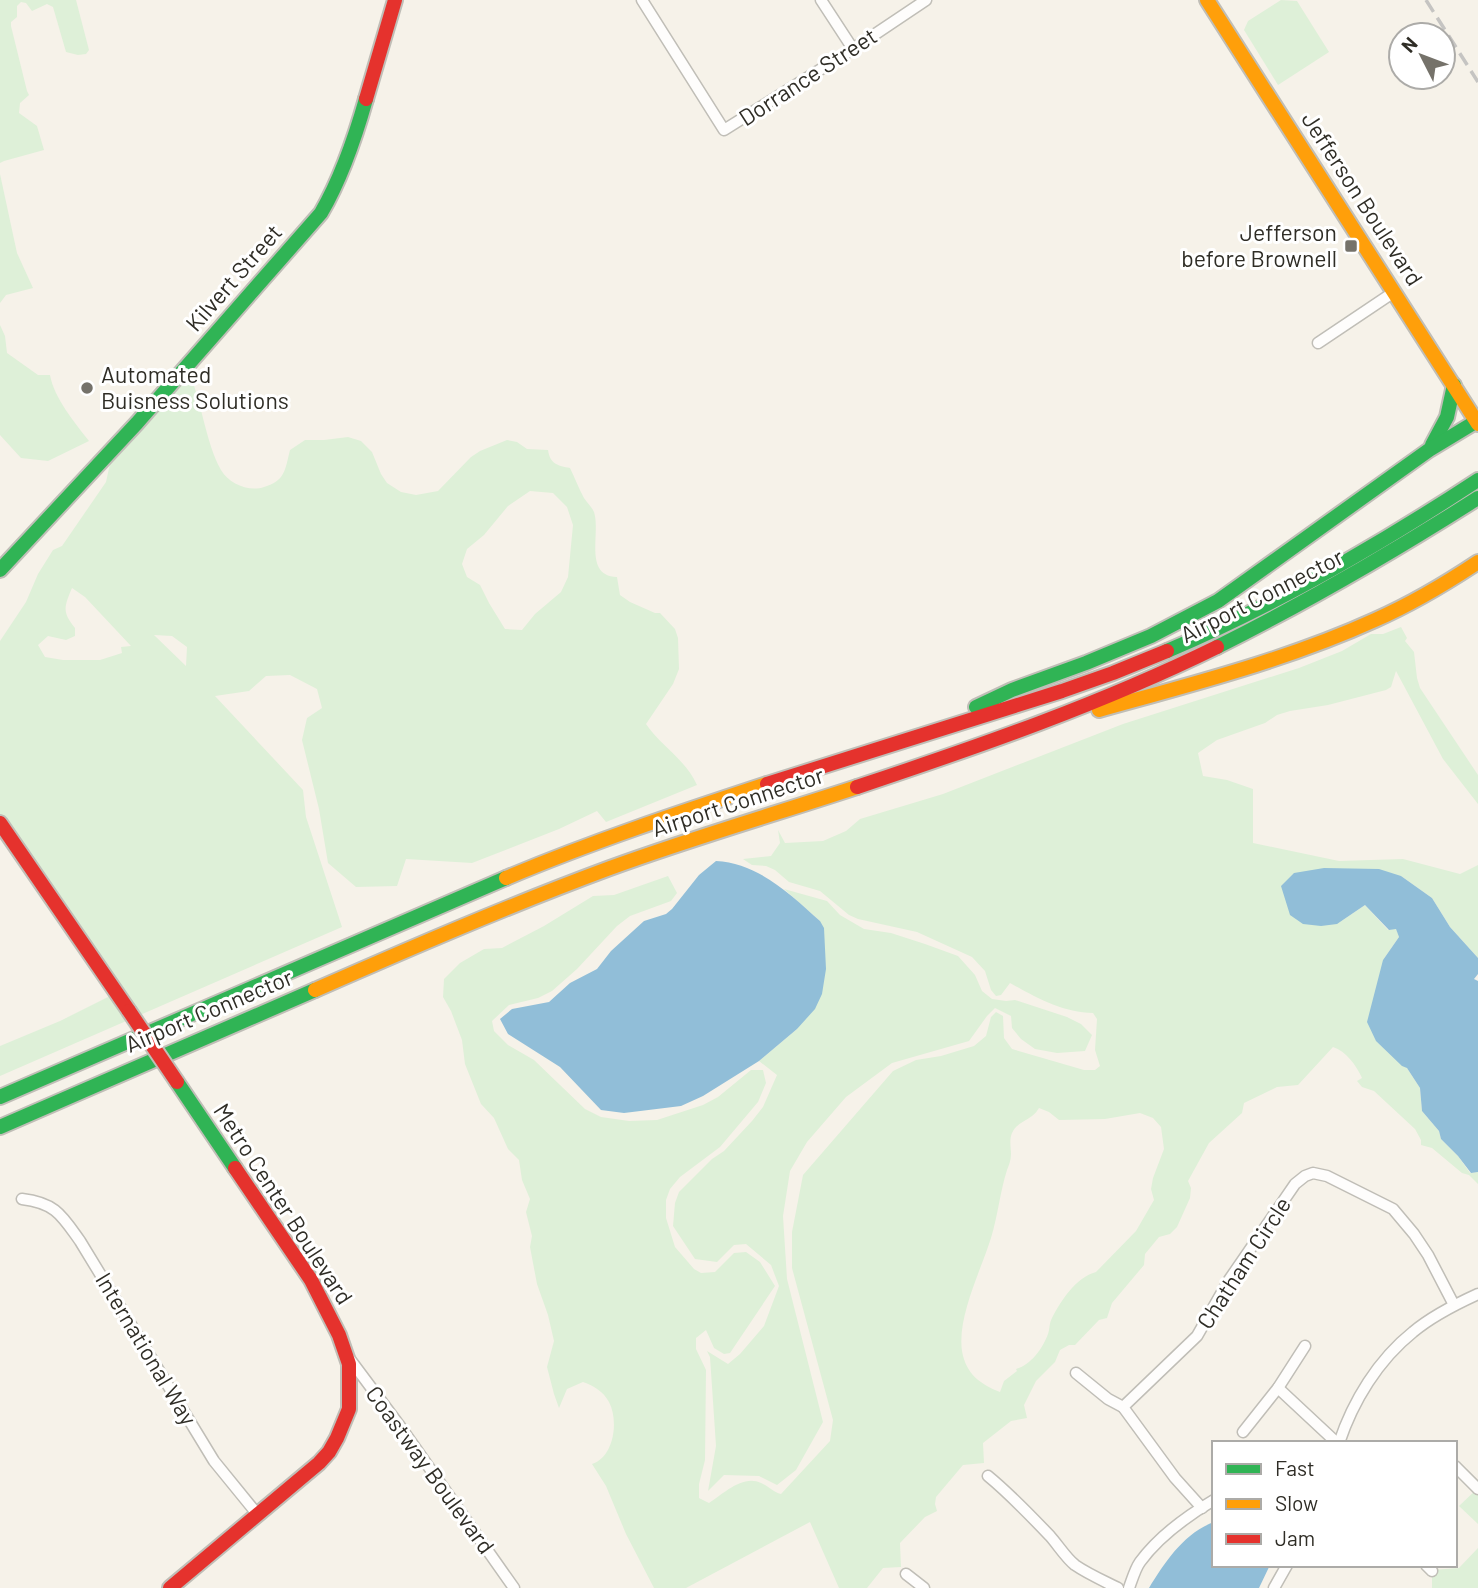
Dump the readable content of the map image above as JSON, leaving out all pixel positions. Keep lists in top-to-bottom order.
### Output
{
  "streets": {
    "main road": [
      "Jefferson Boulevard",
      "Kilvert Street",
      "Airport Connector",
      "Metro Center Boulevard"
    ],
    "street": [
      "Dorrance Street",
      "Chatham Circle",
      "International Way",
      "Coastway Boulevard"
    ]
  },
  "crossings": [
    ["Metro Center Boulevard", "International Way"],
    ["Metro Center Boulevard", "Coastway Boulevard"]
  ],
  "places": {
    "transit": ["Jefferson before Brownell"],
    "other": ["Automated Buisness Solutions"]
  },
  "legend": ["Fast", "Slow", "Jam"],
  "north": "top left"
}
